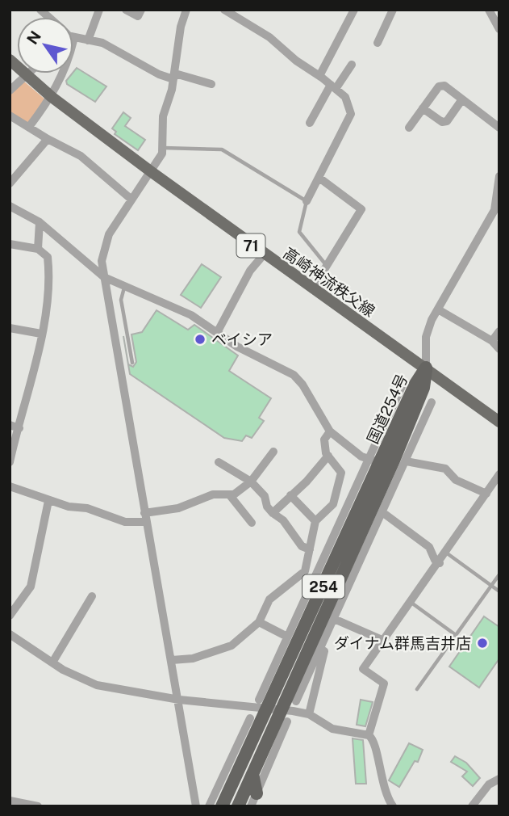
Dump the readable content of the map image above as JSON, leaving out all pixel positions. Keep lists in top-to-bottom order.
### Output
{
  "streets": {
    "highway": ["国道254号", "254"],
    "main road": ["71", "高崎神流秩父線"]
  },
  "crossings": [
    ["高崎神流秩父線", "国道254号"]
  ],
  "places": ["ベイシア", "ダイナム群馬吉井店"],
  "north": "top left"
}
